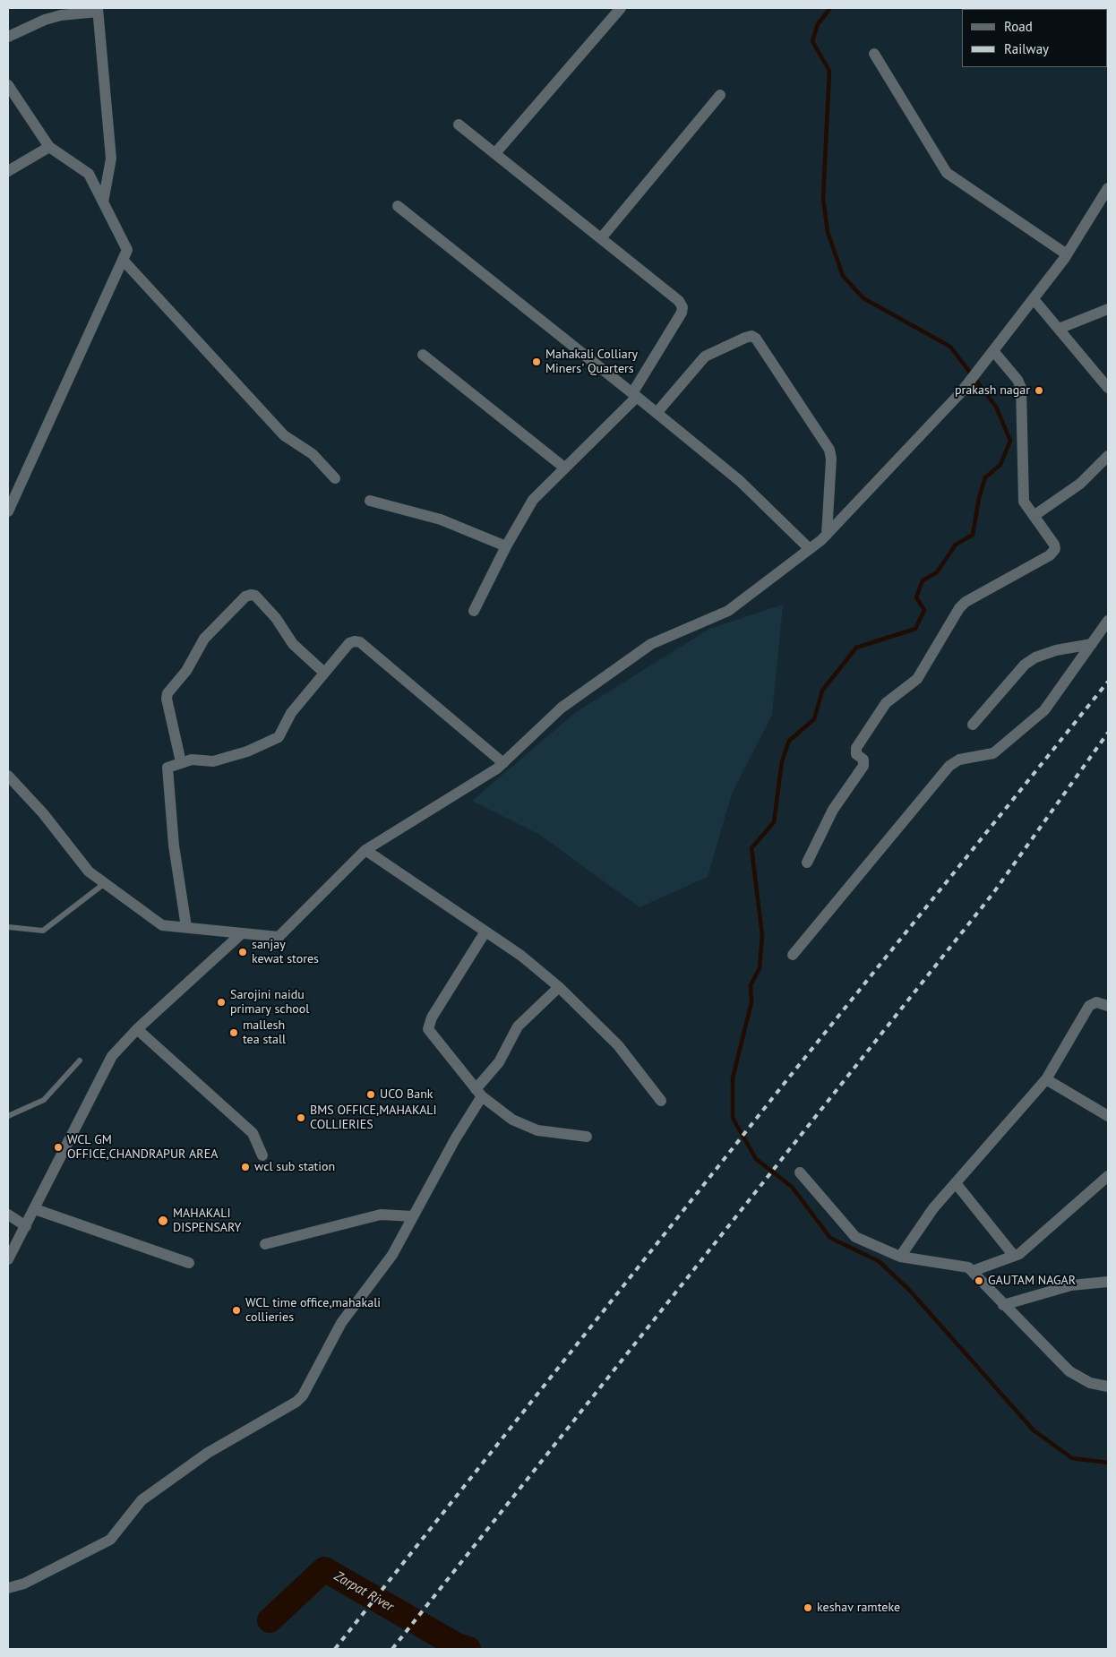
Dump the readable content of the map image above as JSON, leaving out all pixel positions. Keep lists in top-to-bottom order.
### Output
{
  "water": ["Zarpat River"],
  "places": [
    "Mahakali Colliary Miners' Quarters",
    "prakash nagar",
    "sanjay kewat stores",
    "Sarojini naidu primary school",
    "mallesh tea stall",
    "UCO Bank",
    "BMS OFFICE,MAHAKALI COLLIERIES",
    "WCL GM OFFICE,CHANDRAPUR AREA",
    "wcl sub station",
    "MAHAKALI DISPENSARY",
    "GAUTAM NAGAR",
    "WCL time office,mahakali collieries",
    "keshav ramteke"
  ],
  "legend": ["Road", "Railway"]
}
